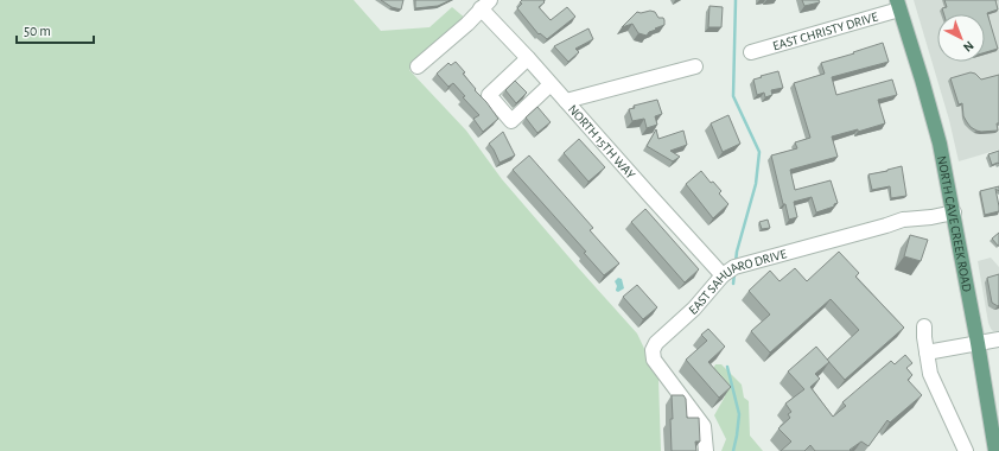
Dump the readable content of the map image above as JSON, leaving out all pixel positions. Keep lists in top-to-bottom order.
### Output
{
  "streets": {
    "main road": ["NORTH CAVE CREEK ROAD"],
    "street": ["EAST CHRISTY DRIVE", "NORTH 15TH WAY", "EAST SAHUARO DRIVE"]
  },
  "crossings": [
    ["EAST CHRISTY DRIVE", "NORTH CAVE CREEK ROAD"],
    ["NORTH 15TH WAY", "EAST SAHUARO DRIVE"],
    ["NORTH CAVE CREEK ROAD", "EAST SAHUARO DRIVE"]
  ],
  "scale_bar": "50 m",
  "north": "bottom right"
}
